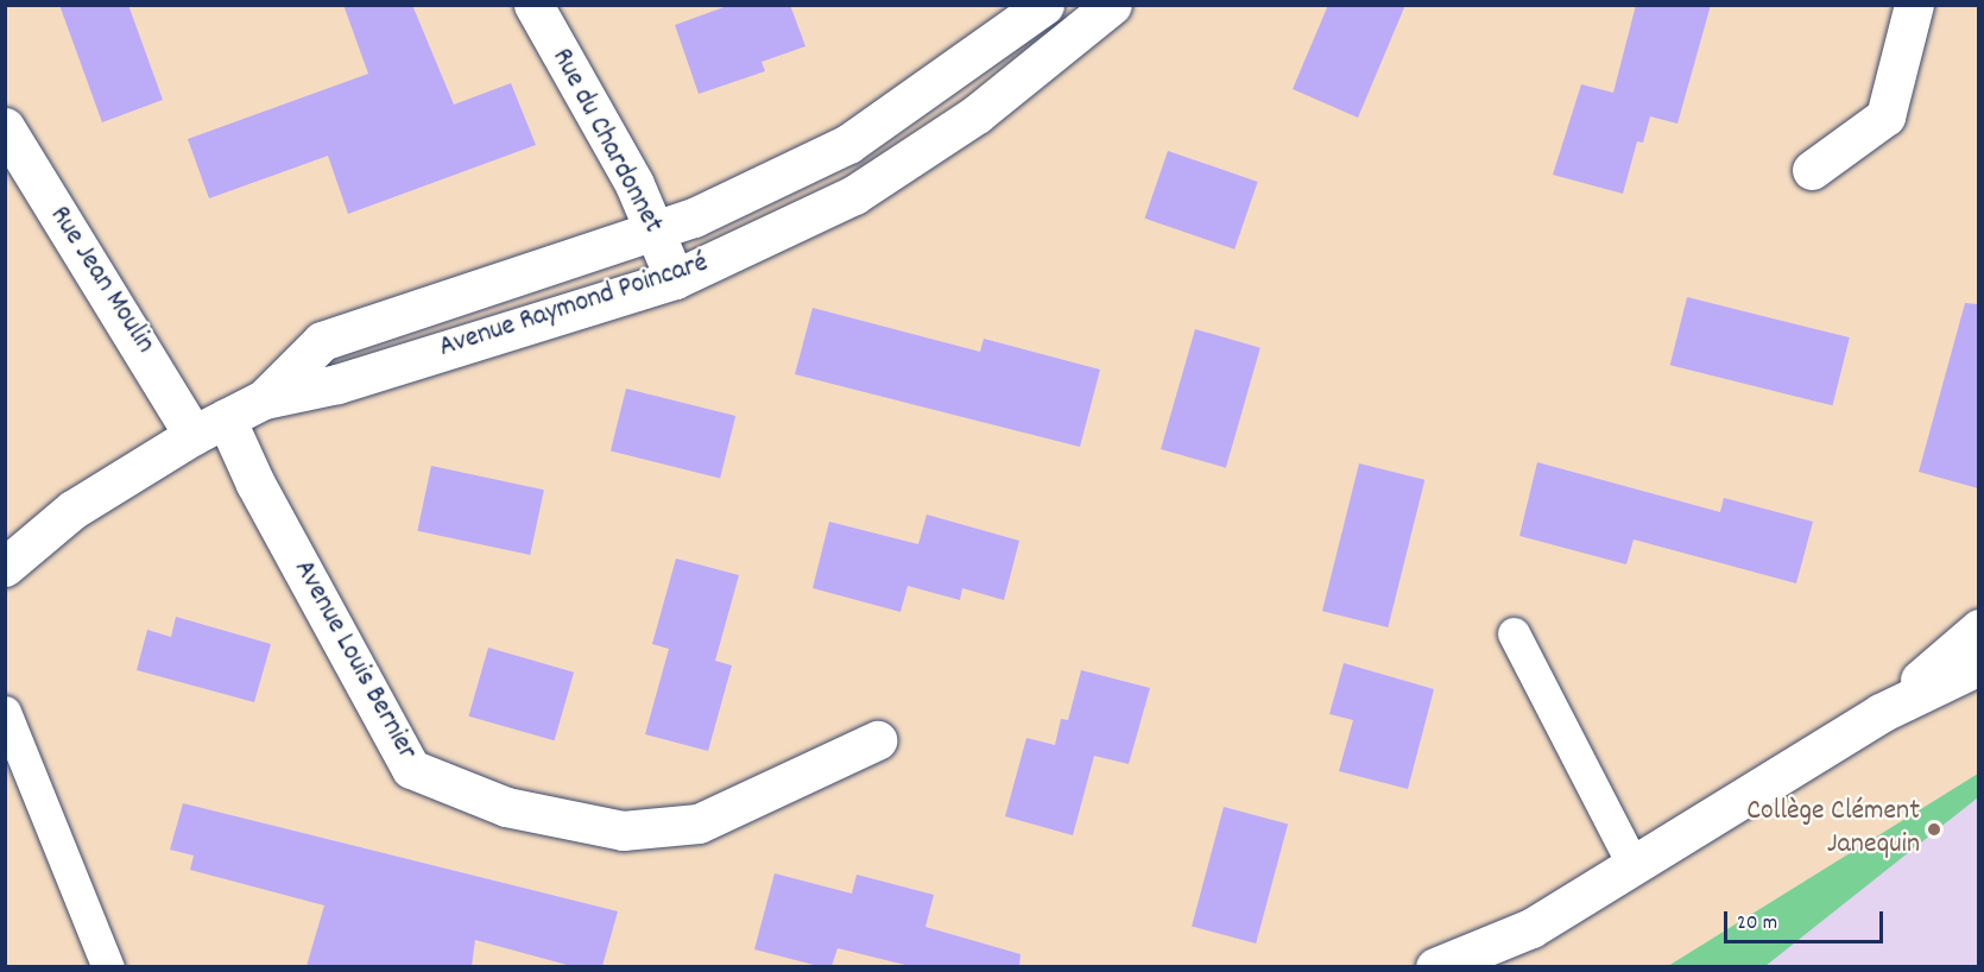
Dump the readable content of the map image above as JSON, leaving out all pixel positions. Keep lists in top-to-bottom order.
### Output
{
  "streets": {
    "street": [
      "Rue du Chardonnet",
      "Rue Jean Moulin",
      "Avenue Raymond Poincaré",
      "Avenue Louis Bernier"
    ]
  },
  "crossings": [
    ["Rue du Chardonnet", "Avenue Raymond Poincaré"],
    ["Rue Jean Moulin", "Avenue Raymond Poincaré"],
    ["Rue Jean Moulin", "Avenue Louis Bernier"],
    ["Avenue Raymond Poincaré", "Avenue Louis Bernier"]
  ],
  "places": ["Collège Clément Janequin"],
  "scale_bar": "20 m"
}
